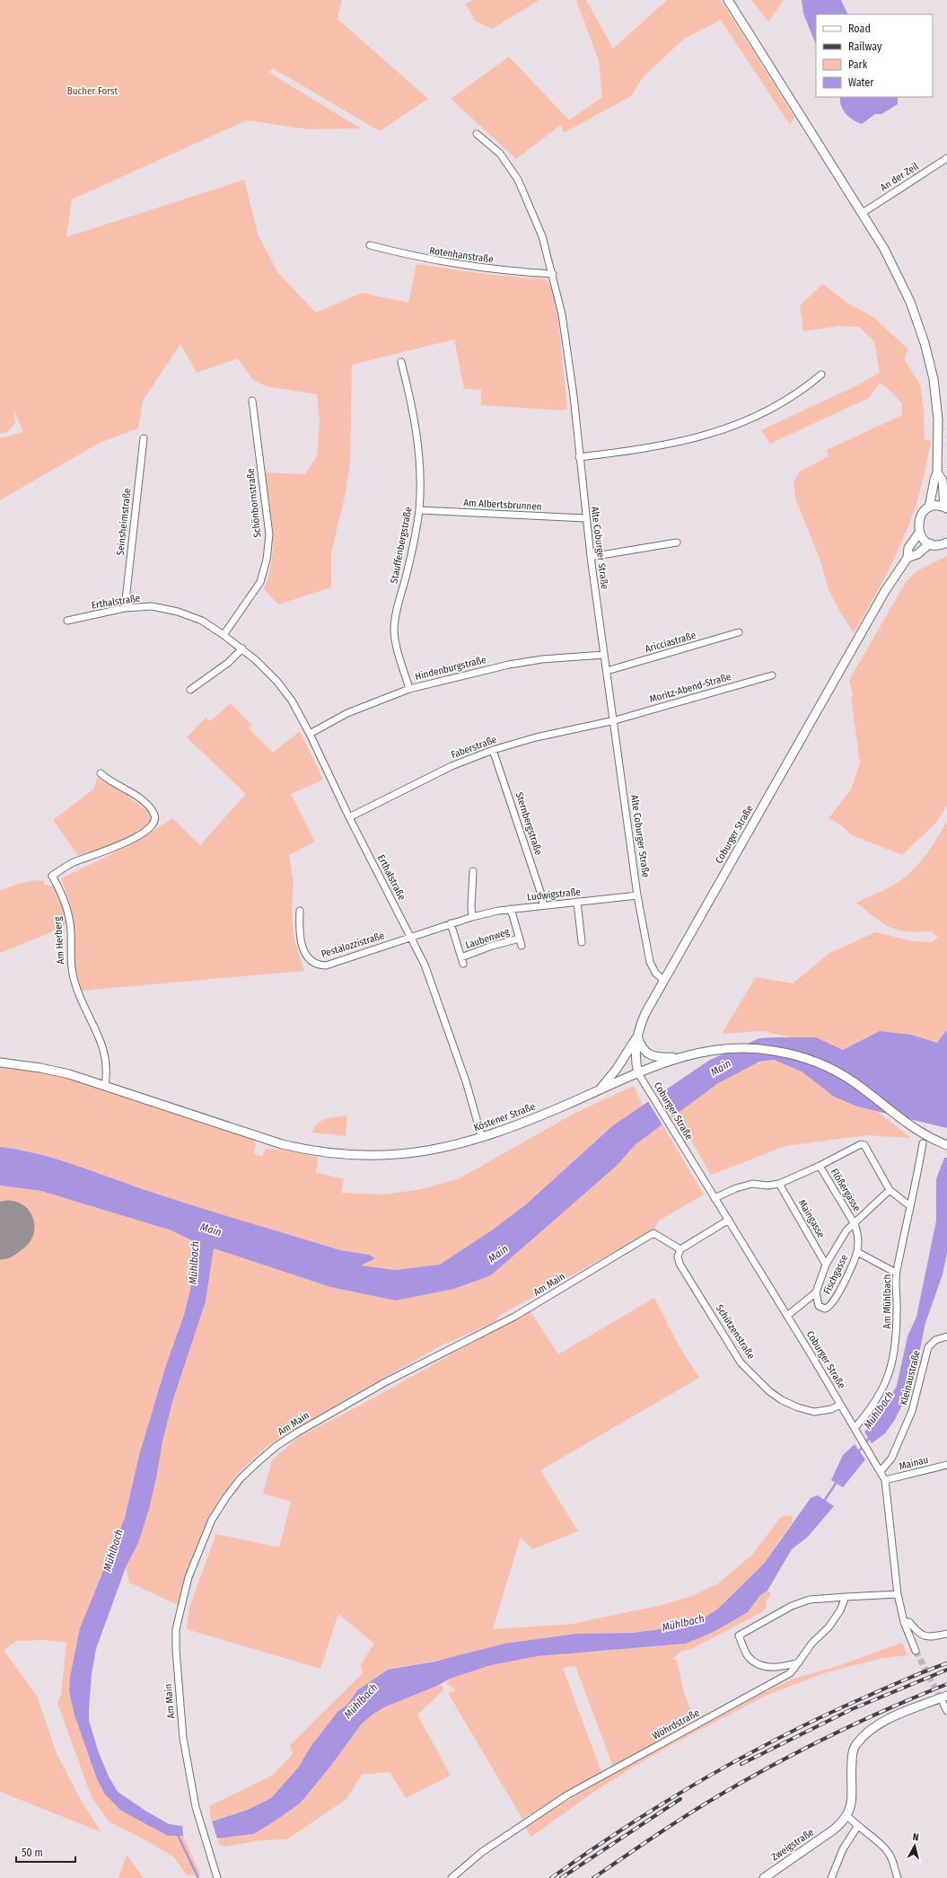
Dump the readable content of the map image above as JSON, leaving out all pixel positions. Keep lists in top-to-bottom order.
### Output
{
  "streets": {
    "street": [
      "An der Zeil",
      "Rotenhanstraße",
      "Schönbornstraße",
      "Am Albertsbrunnen",
      "Seinsheimstraße",
      "Stauffenbergstraße",
      "Alte Coburger Straße",
      "Erthalstraße",
      "Aricciastraße",
      "Hindenburgstraße",
      "Moritz-Abend-Straße",
      "Faberstraße",
      "Sternbergstraße",
      "Coburger Straße",
      "Ludwigstraße",
      "Laubenweg",
      "Am Herberg",
      "Pestalozzistraße",
      "Köstener Straße",
      "Flößergasse",
      "Maingasse",
      "Fischgasse",
      "Am Main",
      "Am Mühlbach",
      "Schützenstraße",
      "Kleinaustraße",
      "Mainau",
      "Wöhrdstraße",
      "Zweigstraße"
    ]
  },
  "crossings": [
    ["Rotenhanstraße", "Alte Coburger Straße"],
    ["Schönbornstraße", "Erthalstraße"],
    ["Am Albertsbrunnen", "Stauffenbergstraße"],
    ["Am Albertsbrunnen", "Alte Coburger Straße"],
    ["Seinsheimstraße", "Erthalstraße"],
    ["Stauffenbergstraße", "Hindenburgstraße"],
    ["Alte Coburger Straße", "Aricciastraße"],
    ["Alte Coburger Straße", "Hindenburgstraße"],
    ["Alte Coburger Straße", "Moritz-Abend-Straße"],
    ["Alte Coburger Straße", "Faberstraße"],
    ["Alte Coburger Straße", "Coburger Straße"],
    ["Alte Coburger Straße", "Ludwigstraße"],
    ["Erthalstraße", "Hindenburgstraße"],
    ["Erthalstraße", "Faberstraße"],
    ["Erthalstraße", "Ludwigstraße"],
    ["Erthalstraße", "Pestalozzistraße"],
    ["Erthalstraße", "Köstener Straße"],
    ["Moritz-Abend-Straße", "Faberstraße"],
    ["Faberstraße", "Sternbergstraße"],
    ["Sternbergstraße", "Ludwigstraße"],
    ["Coburger Straße", "Köstener Straße"],
    ["Coburger Straße", "Fischgasse"],
    ["Coburger Straße", "Am Mühlbach"],
    ["Coburger Straße", "Schützenstraße"],
    ["Coburger Straße", "Kleinaustraße"],
    ["Coburger Straße", "Mainau"],
    ["Ludwigstraße", "Laubenweg"],
    ["Ludwigstraße", "Pestalozzistraße"],
    ["Am Herberg", "Köstener Straße"],
    ["Flößergasse", "Fischgasse"],
    ["Maingasse", "Fischgasse"],
    ["Am Main", "Schützenstraße"]
  ],
  "water": ["Main", "Mühlbach"],
  "parks": ["Bucher Forst"],
  "legend": [
    "Road",
    "Railway",
    "Park",
    "Water"
  ],
  "scale_bar": "50 m",
  "north": "top"
}
